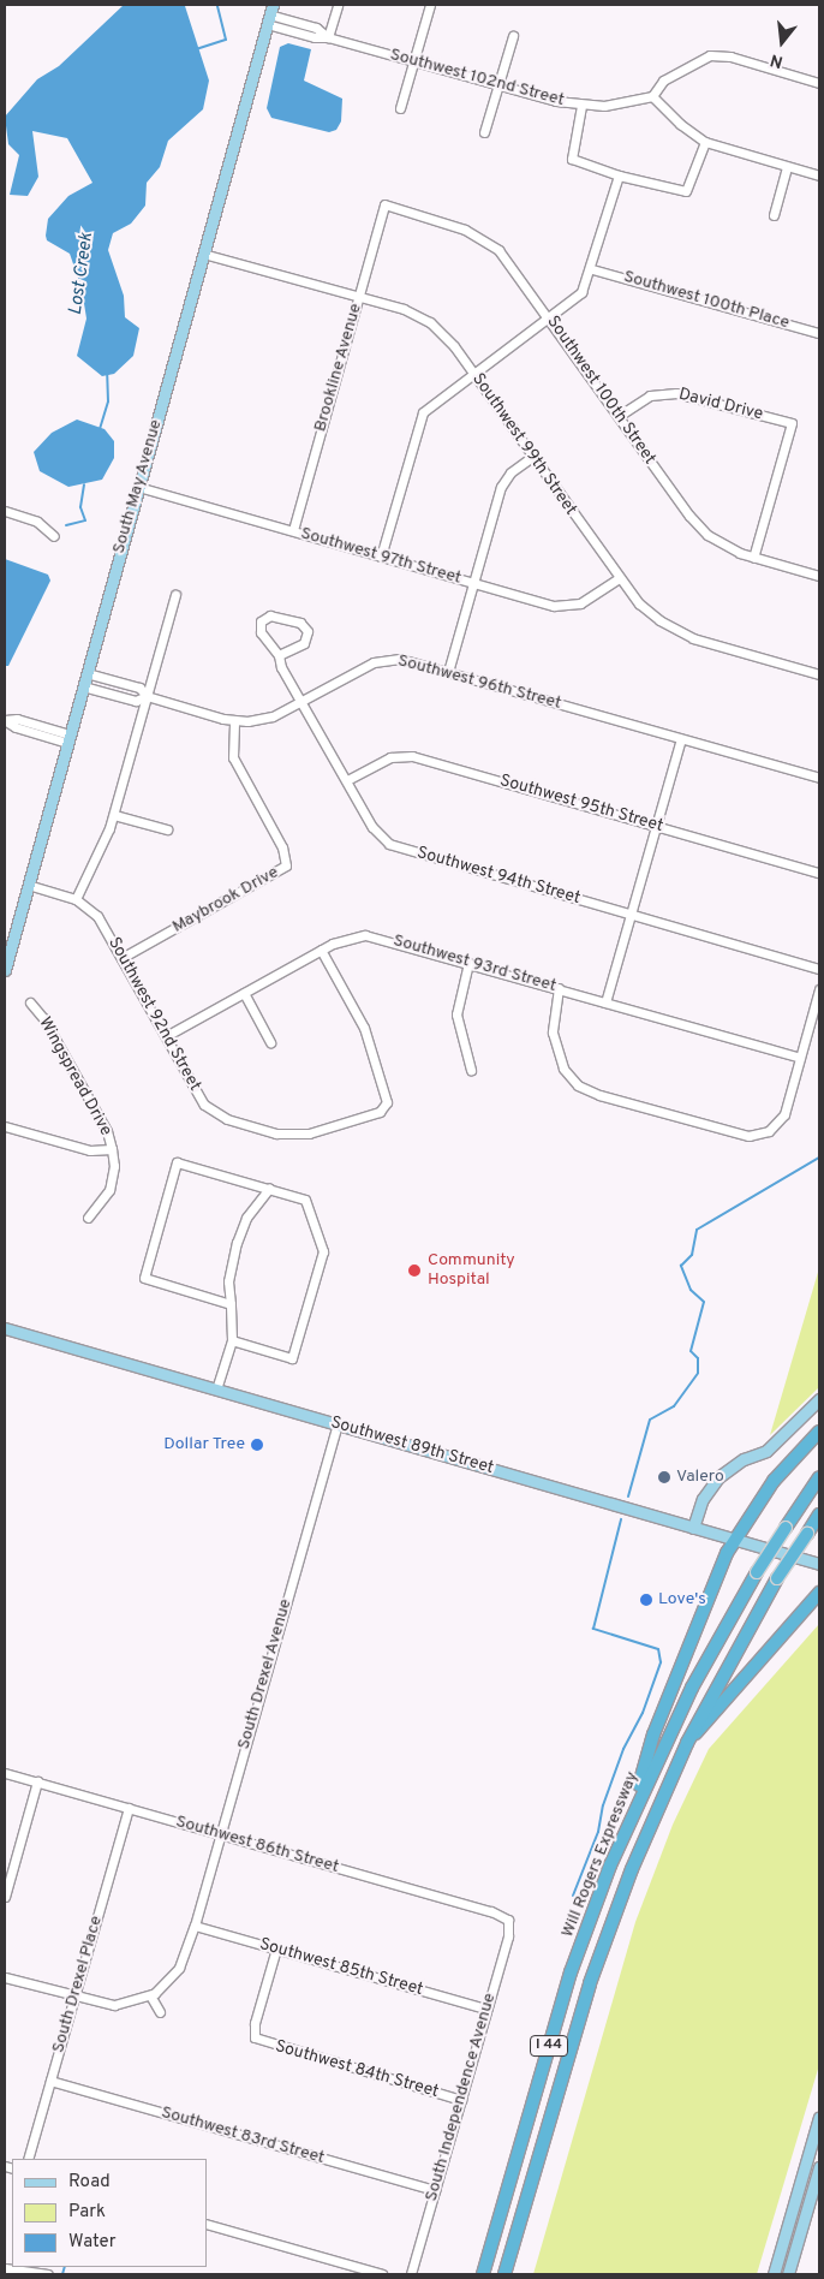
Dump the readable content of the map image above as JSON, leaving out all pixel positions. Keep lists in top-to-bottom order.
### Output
{
  "streets": {
    "highway": ["Will Rogers Expressway", "I 44"],
    "main road": ["South May Avenue", "Southwest 89th Street"],
    "street": [
      "Southwest 102nd Street",
      "Southwest 100th Place",
      "Brookline Avenue",
      "Southwest 100th Street",
      "David Drive",
      "Southwest 99th Street",
      "Southwest 97th Street",
      "Southwest 96th Street",
      "Southwest 95th Street",
      "Southwest 94th Street",
      "Maybrook Drive",
      "Southwest 93rd Street",
      "Southwest 92nd Street",
      "Wingspread Drive",
      "South Drexel Avenue",
      "Southwest 86th Street",
      "Southwest 85th Street",
      "South Drexel Place",
      "Southwest 84th Street",
      "South Independence Avenue",
      "Southwest 83rd Street"
    ]
  },
  "crossings": [
    ["Southwest 102nd Street", "South May Avenue"],
    ["Brookline Avenue", "Southwest 100th Street"],
    ["Brookline Avenue", "Southwest 99th Street"],
    ["Brookline Avenue", "Southwest 97th Street"],
    ["Southwest 100th Street", "David Drive"],
    ["Southwest 99th Street", "South May Avenue"],
    ["Southwest 99th Street", "Southwest 97th Street"],
    ["South May Avenue", "Southwest 97th Street"],
    ["South May Avenue", "Southwest 96th Street"],
    ["South May Avenue", "Southwest 92nd Street"],
    ["Southwest 96th Street", "Southwest 94th Street"],
    ["Southwest 96th Street", "Maybrook Drive"],
    ["Southwest 95th Street", "Southwest 94th Street"],
    ["Maybrook Drive", "Southwest 92nd Street"],
    ["Southwest 93rd Street", "Southwest 92nd Street"],
    ["Southwest 89th Street", "South Drexel Avenue"],
    ["South Drexel Avenue", "Southwest 86th Street"],
    ["South Drexel Avenue", "Southwest 85th Street"],
    ["Southwest 86th Street", "South Drexel Place"],
    ["Southwest 86th Street", "South Independence Avenue"],
    ["Southwest 85th Street", "Southwest 84th Street"],
    ["Southwest 85th Street", "South Independence Avenue"],
    ["South Drexel Place", "Southwest 83rd Street"],
    ["Southwest 84th Street", "South Independence Avenue"],
    ["South Independence Avenue", "Southwest 83rd Street"]
  ],
  "water": ["Lost Creek"],
  "places": [
    "Community Hospital",
    "Dollar Tree",
    "Valero",
    "Love's"
  ],
  "legend": ["Road", "Park", "Water"],
  "north": "bottom"
}
